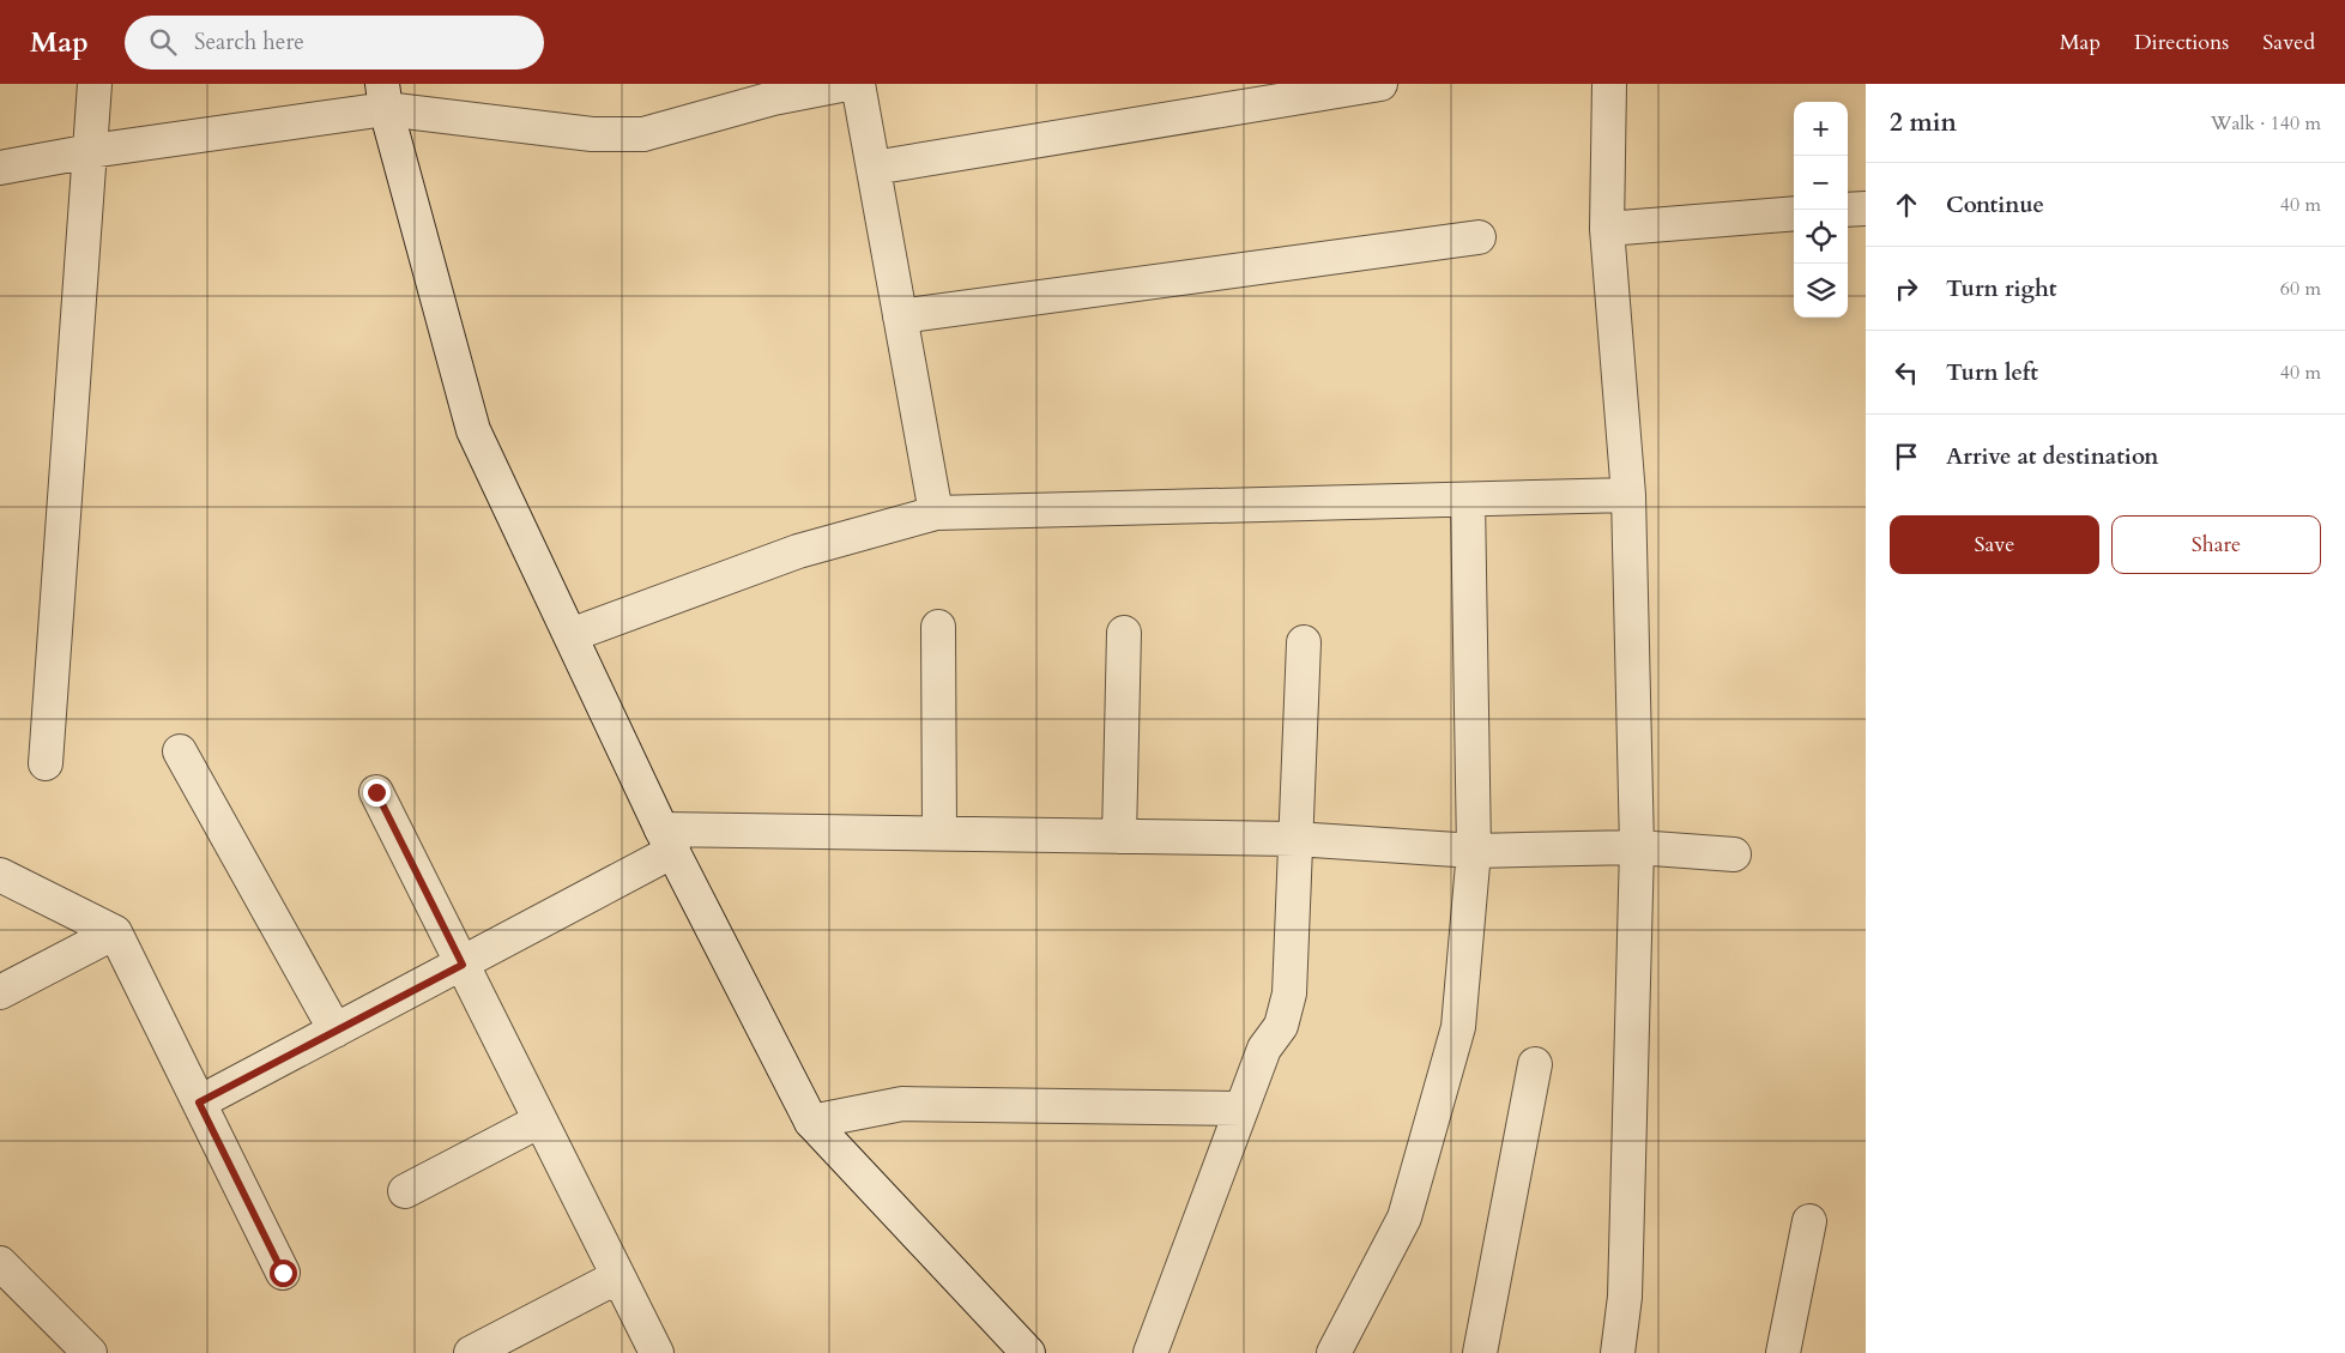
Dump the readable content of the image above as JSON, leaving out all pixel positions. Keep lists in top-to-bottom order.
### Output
{
  "page": {
    "header": "Map",
    "search": "Search here",
    "nav": ["Map", "Directions", "Saved"],
    "heading": ["2 min", "Walk · 140 m"],
    "map_buttons": ["+", "−"],
    "list": [
      ["Continue", "40 m"],
      ["Turn right", "60 m"],
      ["Turn left", "40 m"],
      "Arrive at destination"
    ],
    "buttons": ["Save", "Share"]
  }
}
